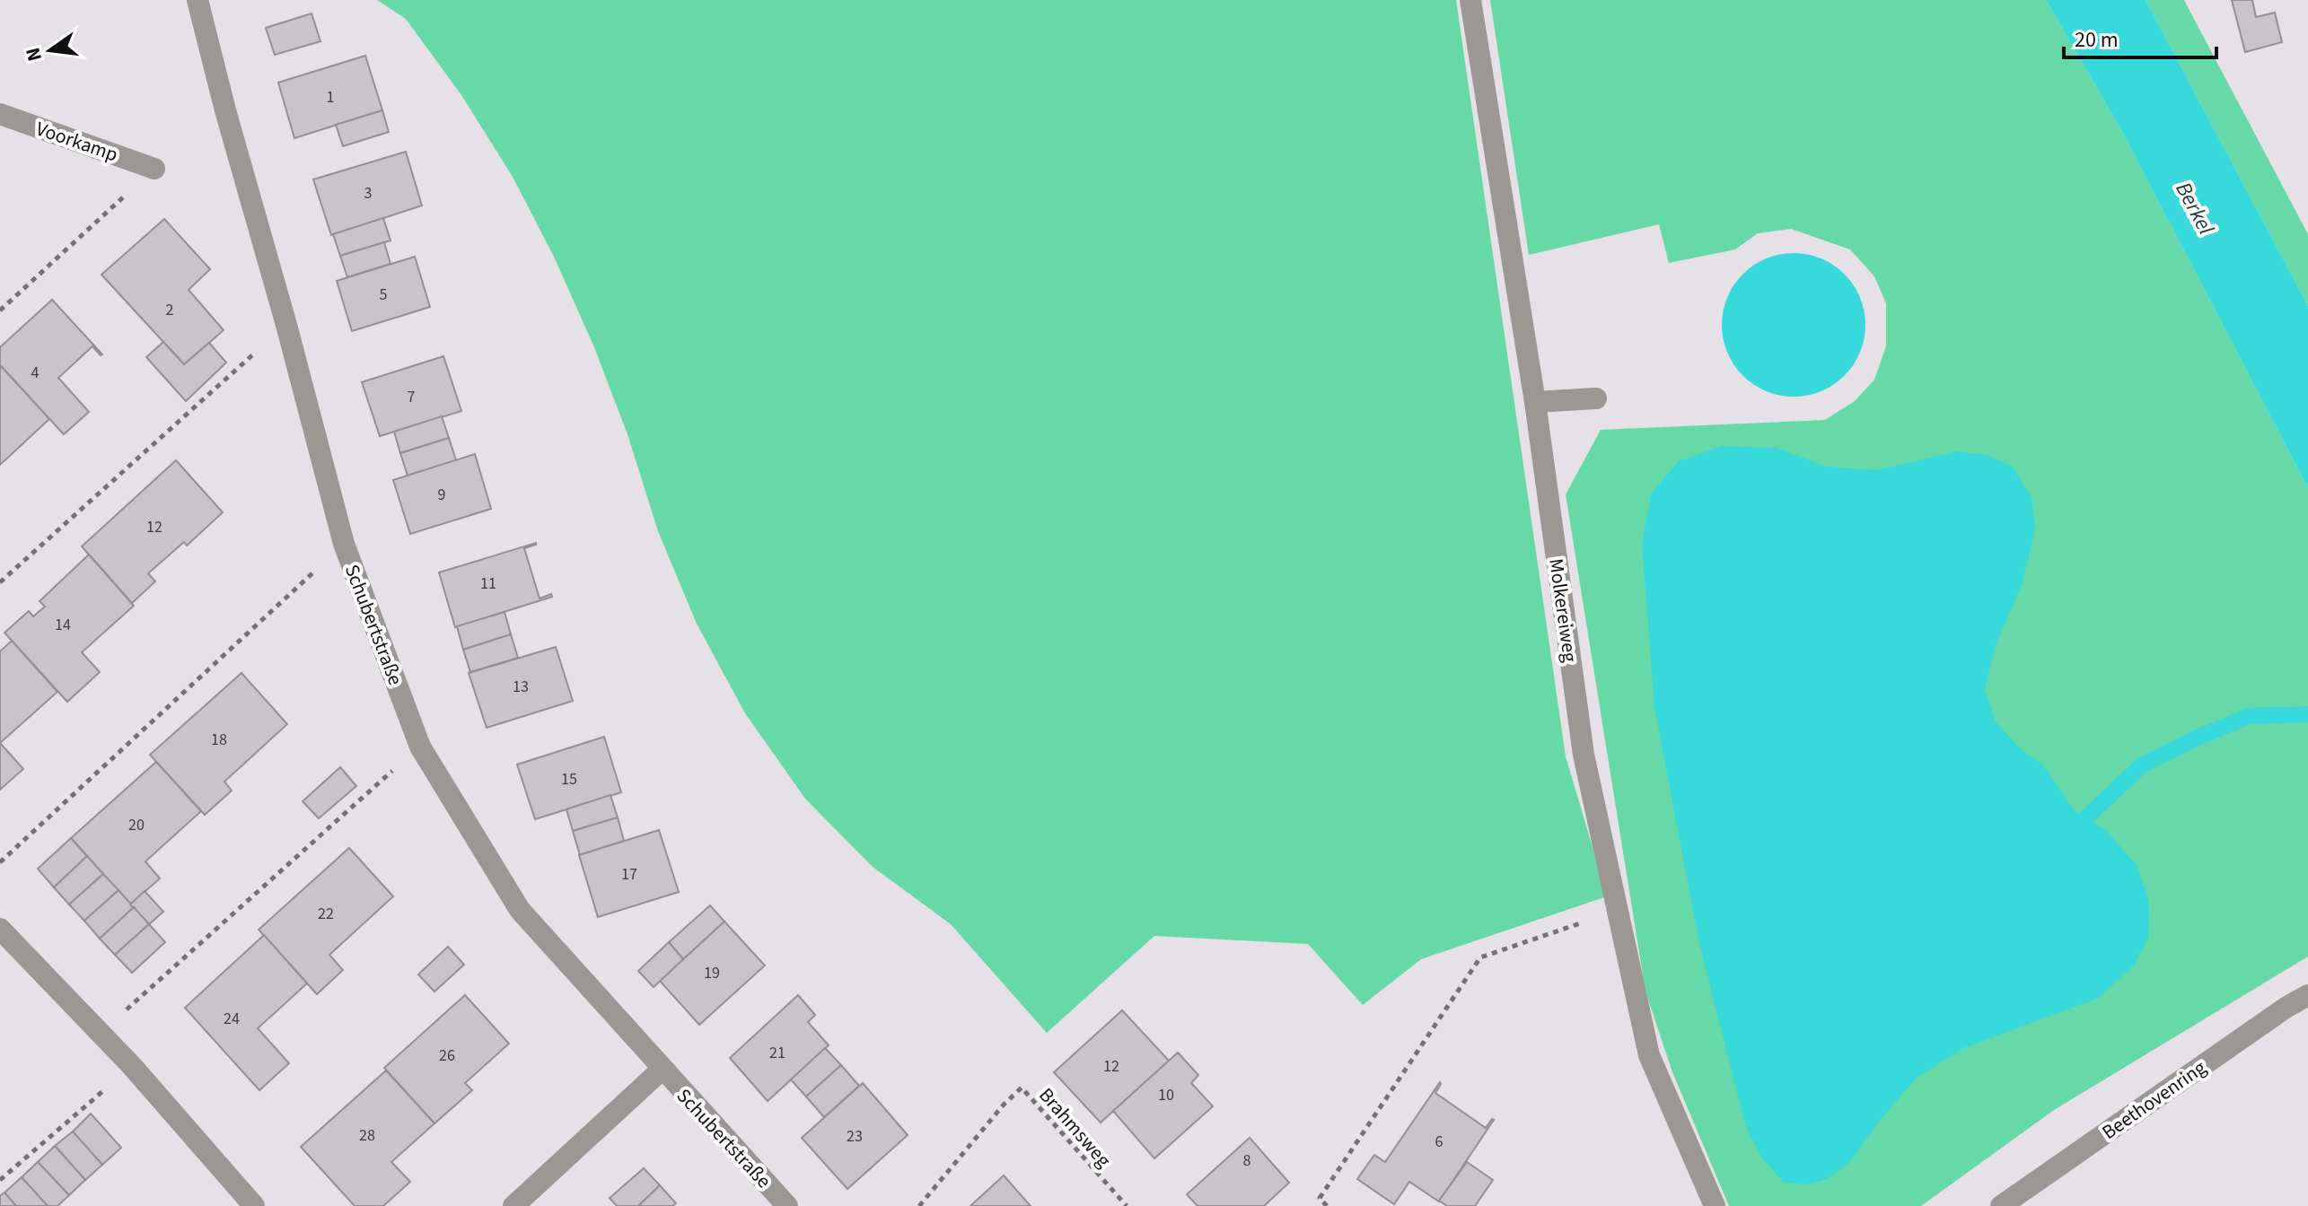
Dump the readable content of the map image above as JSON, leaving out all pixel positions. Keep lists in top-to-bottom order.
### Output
{
  "streets": {
    "street": [
      "Voorkamp",
      "Molkereiweg",
      "Schubertstraße",
      "Beethovenring"
    ],
    "path": ["Brahmsweg"]
  },
  "water": ["Berkel"],
  "house_numbers": [
    "1",
    "3",
    "5",
    "2",
    "4",
    "7",
    "9",
    "12",
    "11",
    "14",
    "13",
    "18",
    "15",
    "20",
    "17",
    "22",
    "19",
    "24",
    "21",
    "26",
    "12",
    "10",
    "28",
    "23",
    "6",
    "8"
  ],
  "scale_bar": "20 m",
  "north": "left"
}
